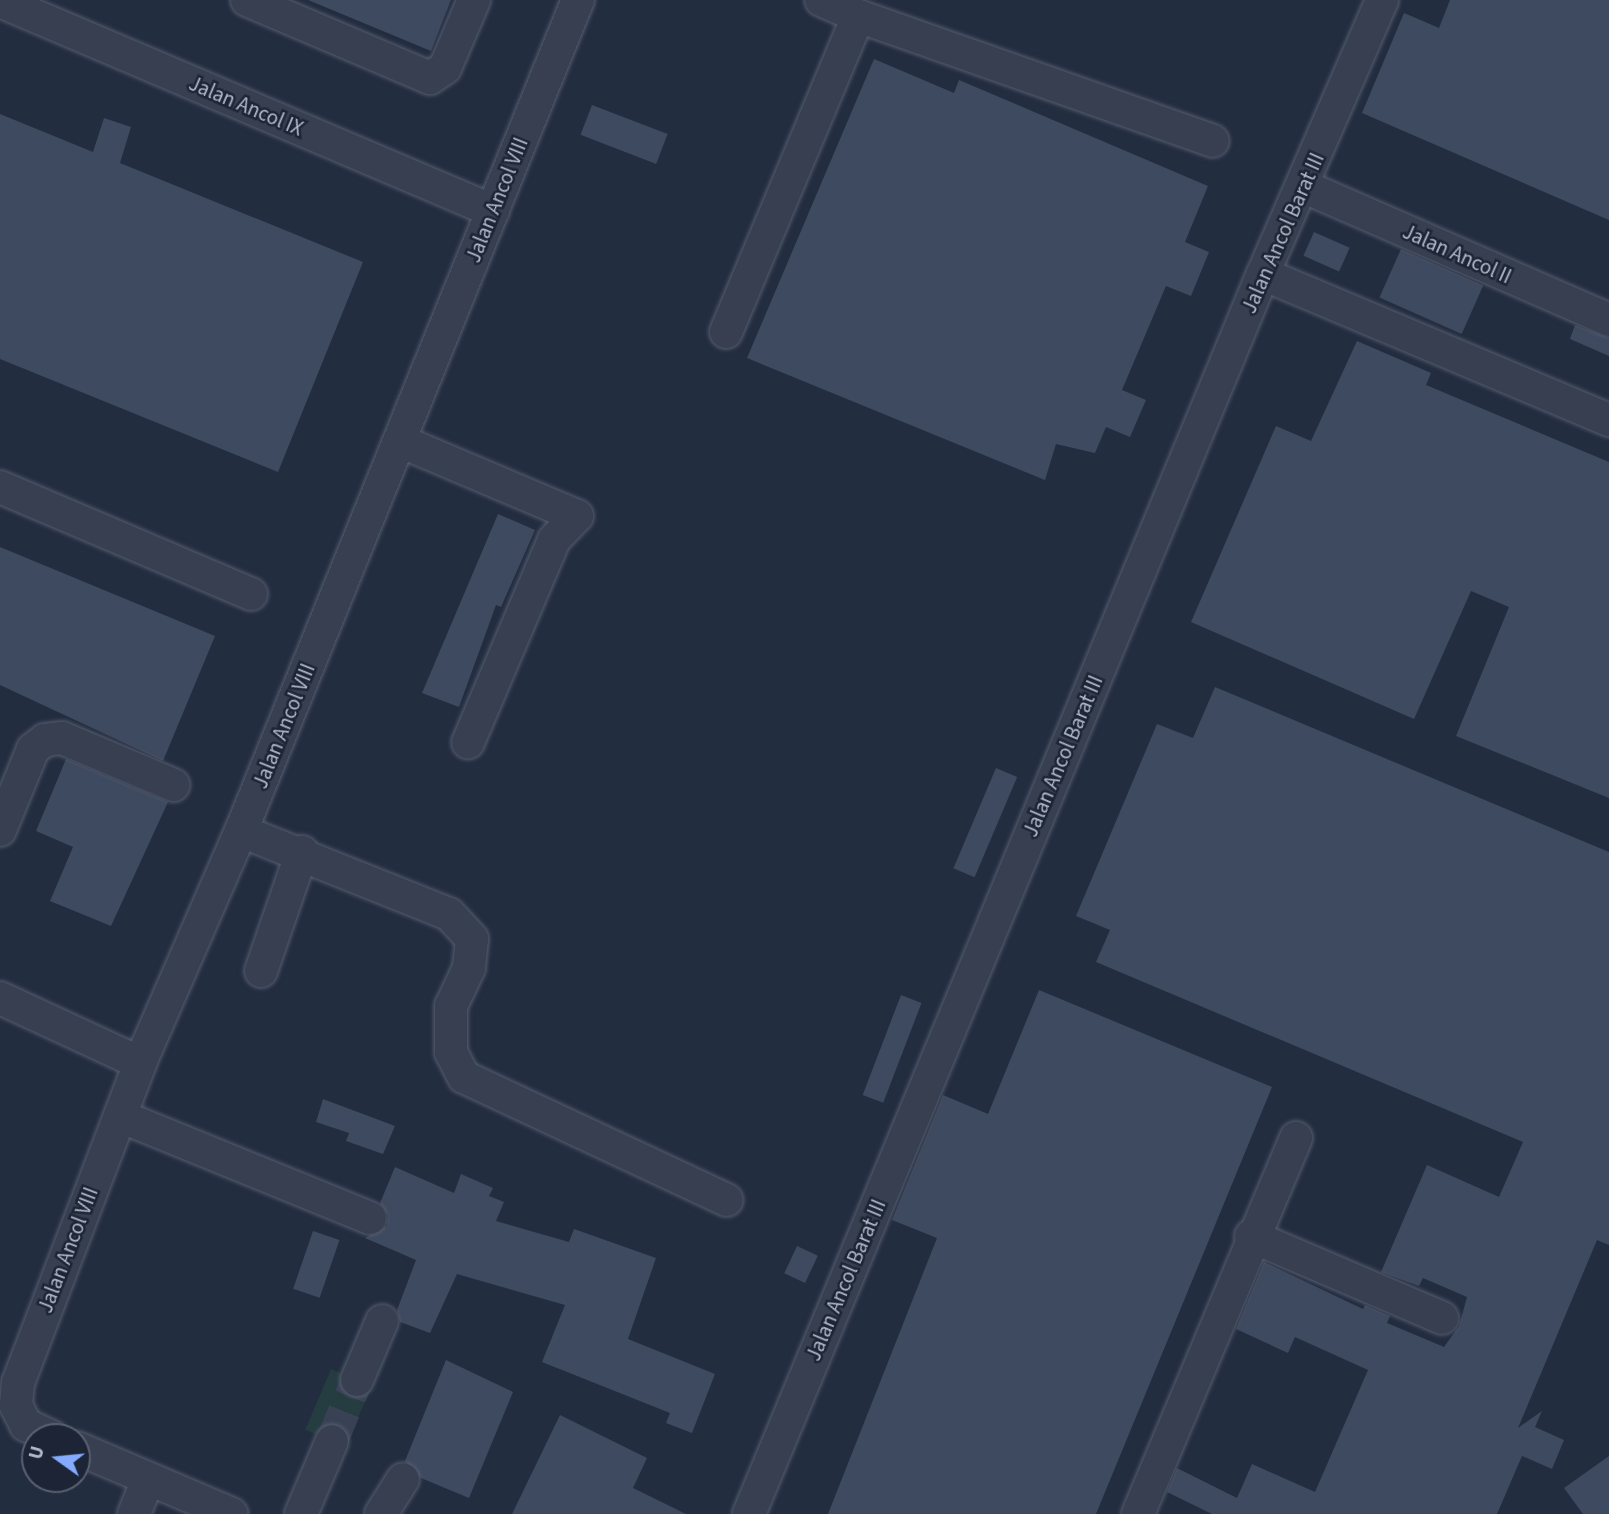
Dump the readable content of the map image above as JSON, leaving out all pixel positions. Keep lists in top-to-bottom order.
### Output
{
  "streets": {
    "street": [
      "Jalan Ancol IX",
      "Jalan Ancol VIII",
      "Jalan Ancol Barat III",
      "Jalan Ancol II"
    ]
  },
  "crossings": [
    ["Jalan Ancol IX", "Jalan Ancol VIII"],
    ["Jalan Ancol Barat III", "Jalan Ancol II"]
  ],
  "north": "left"
}
